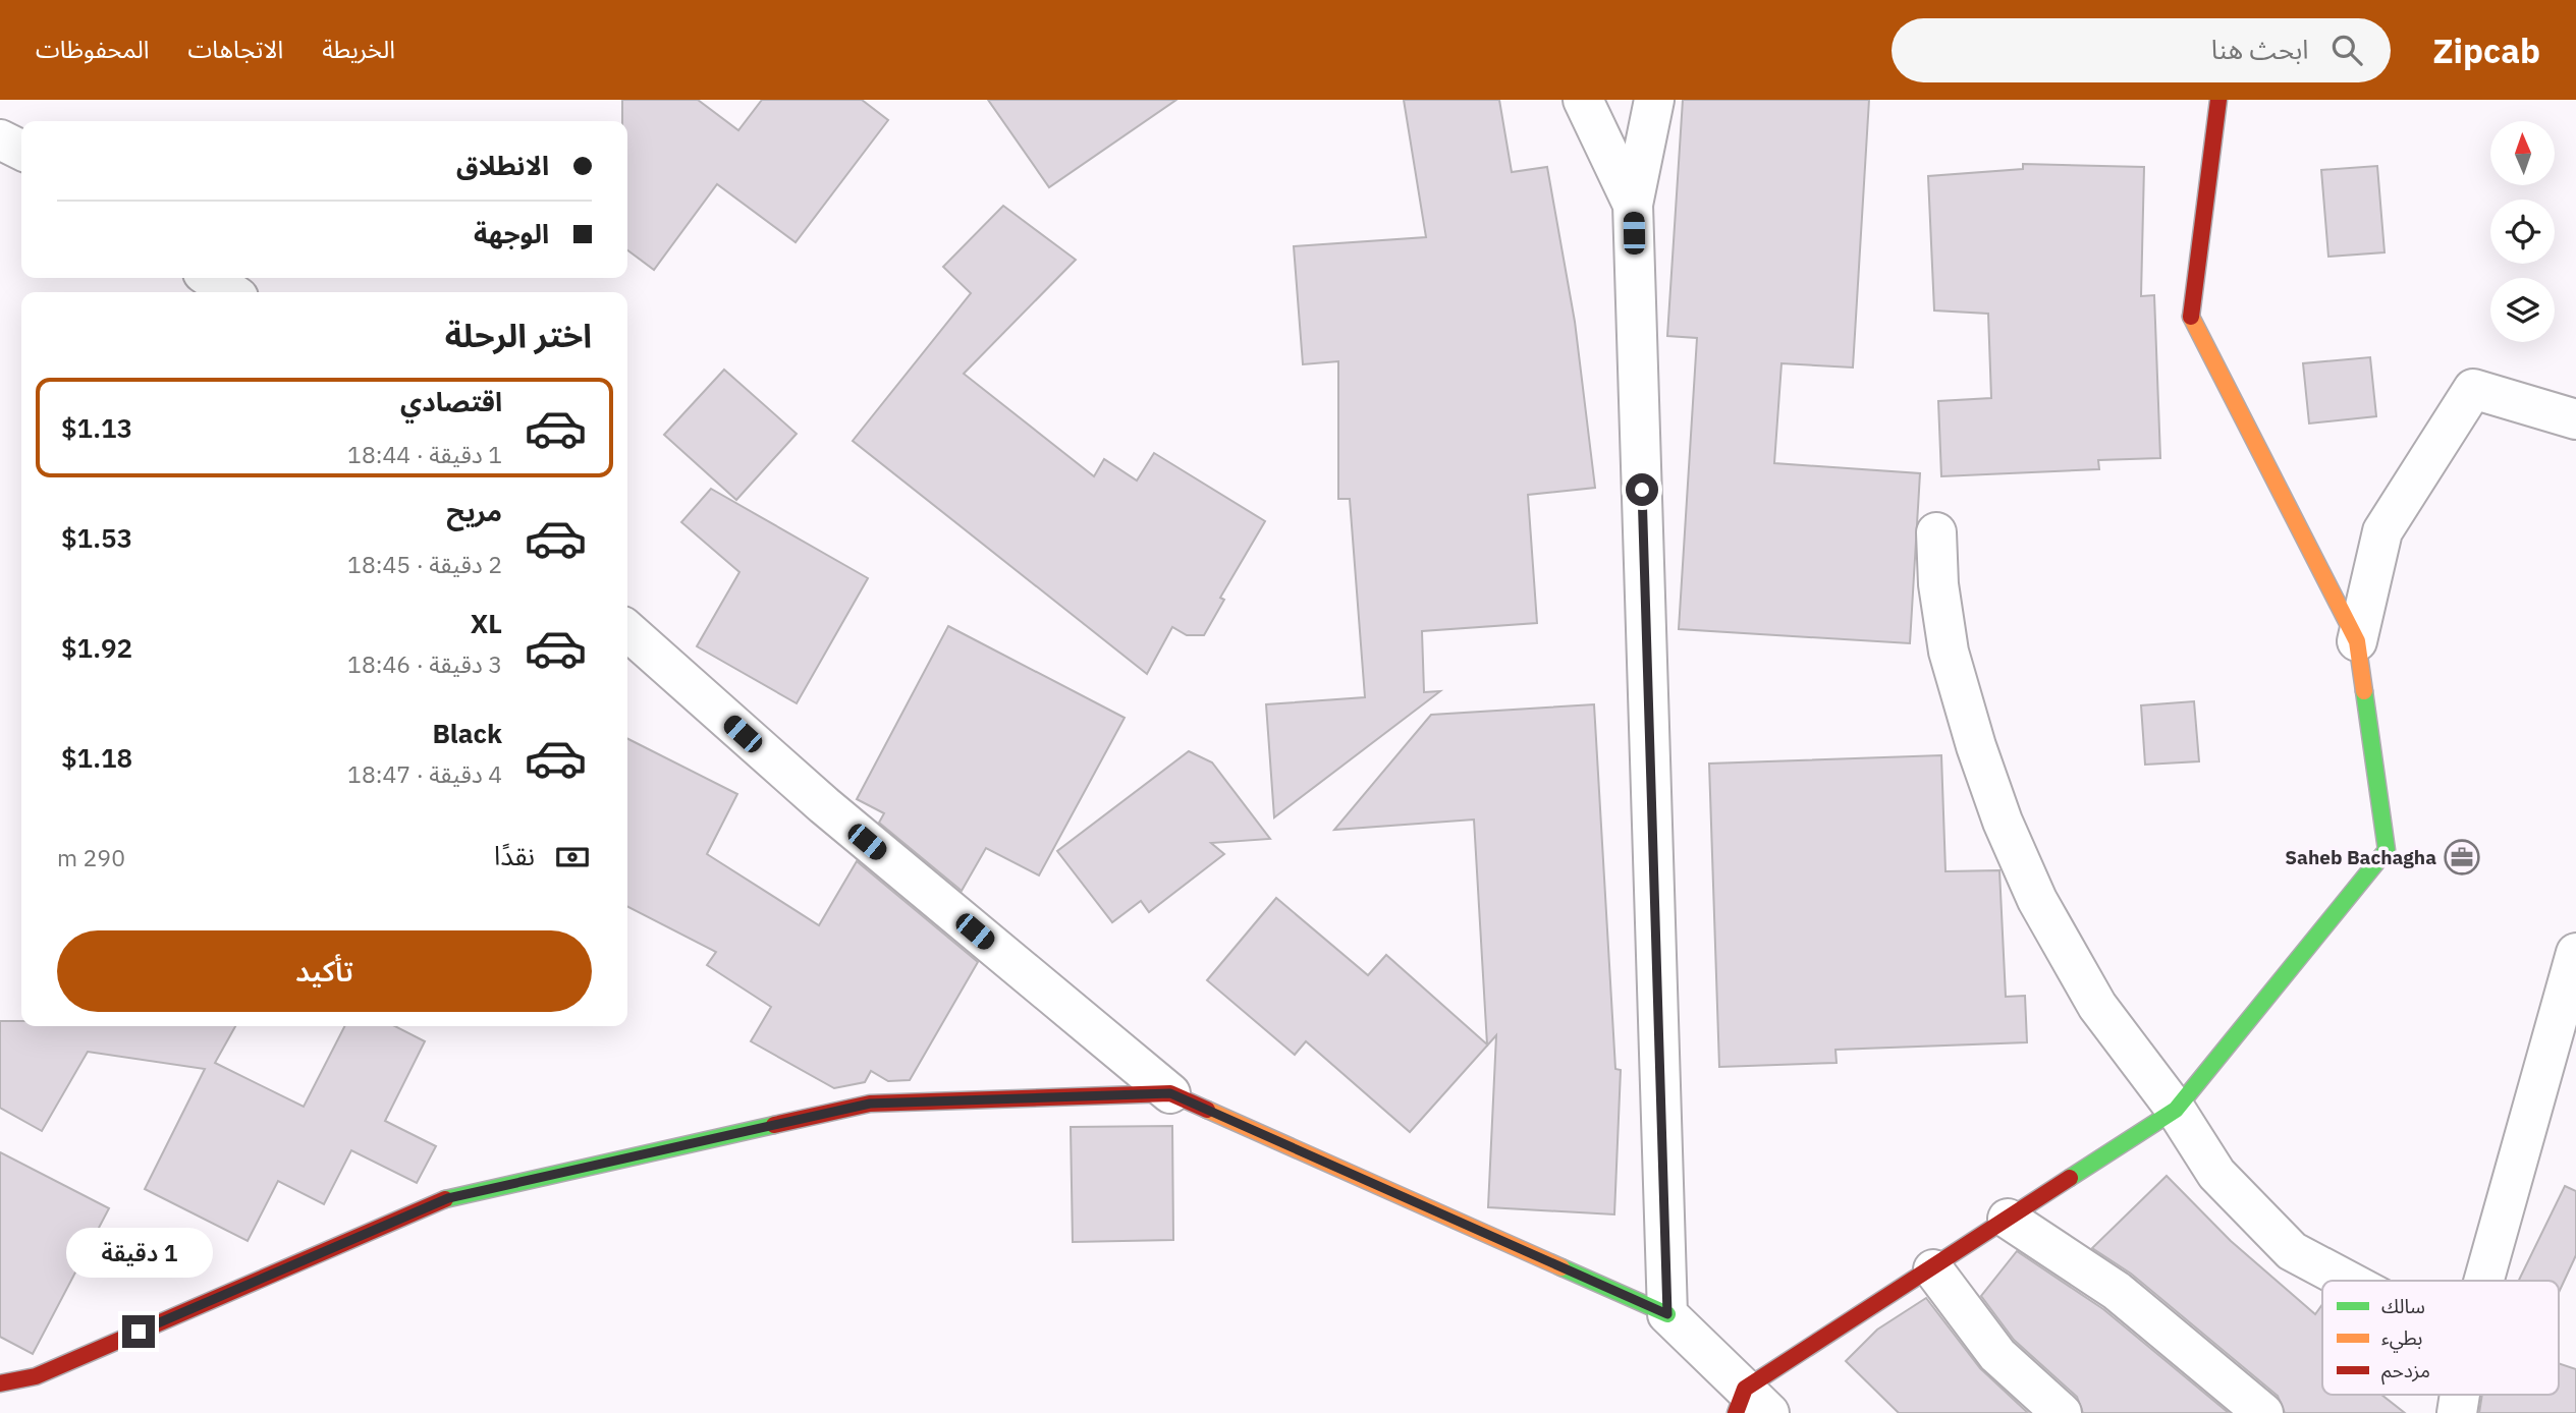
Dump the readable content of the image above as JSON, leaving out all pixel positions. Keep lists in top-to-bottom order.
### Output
{
  "places": {
    "office": ["Saheb Bachagha"]
  },
  "legend": ["سالك", "بطيء", "مزدحم"],
  "north": "top",
  "page": {
    "header": "Zipcab",
    "search": "ابحث هنا",
    "nav": ["الخريطة", "الاتجاهات", "المحفوظات"],
    "banner": ["الانطلاق", "الوجهة"],
    "heading": "اختر الرحلة",
    "list": [
      {
        "name": "اقتصادي",
        "note": "1 دقيقة · 18:44",
        "value": "$1.13"
      },
      {
        "name": "مريح",
        "note": "2 دقيقة · 18:45",
        "value": "$1.53"
      },
      {
        "name": "XL",
        "note": "3 دقيقة · 18:46",
        "value": "$1.92"
      },
      {
        "name": "Black",
        "note": "4 دقيقة · 18:47",
        "value": "$1.18"
      }
    ],
    "pay": ["نقدًا", "290 m"],
    "buttons": "تأكيد",
    "bubble": "1 دقيقة"
  }
}
